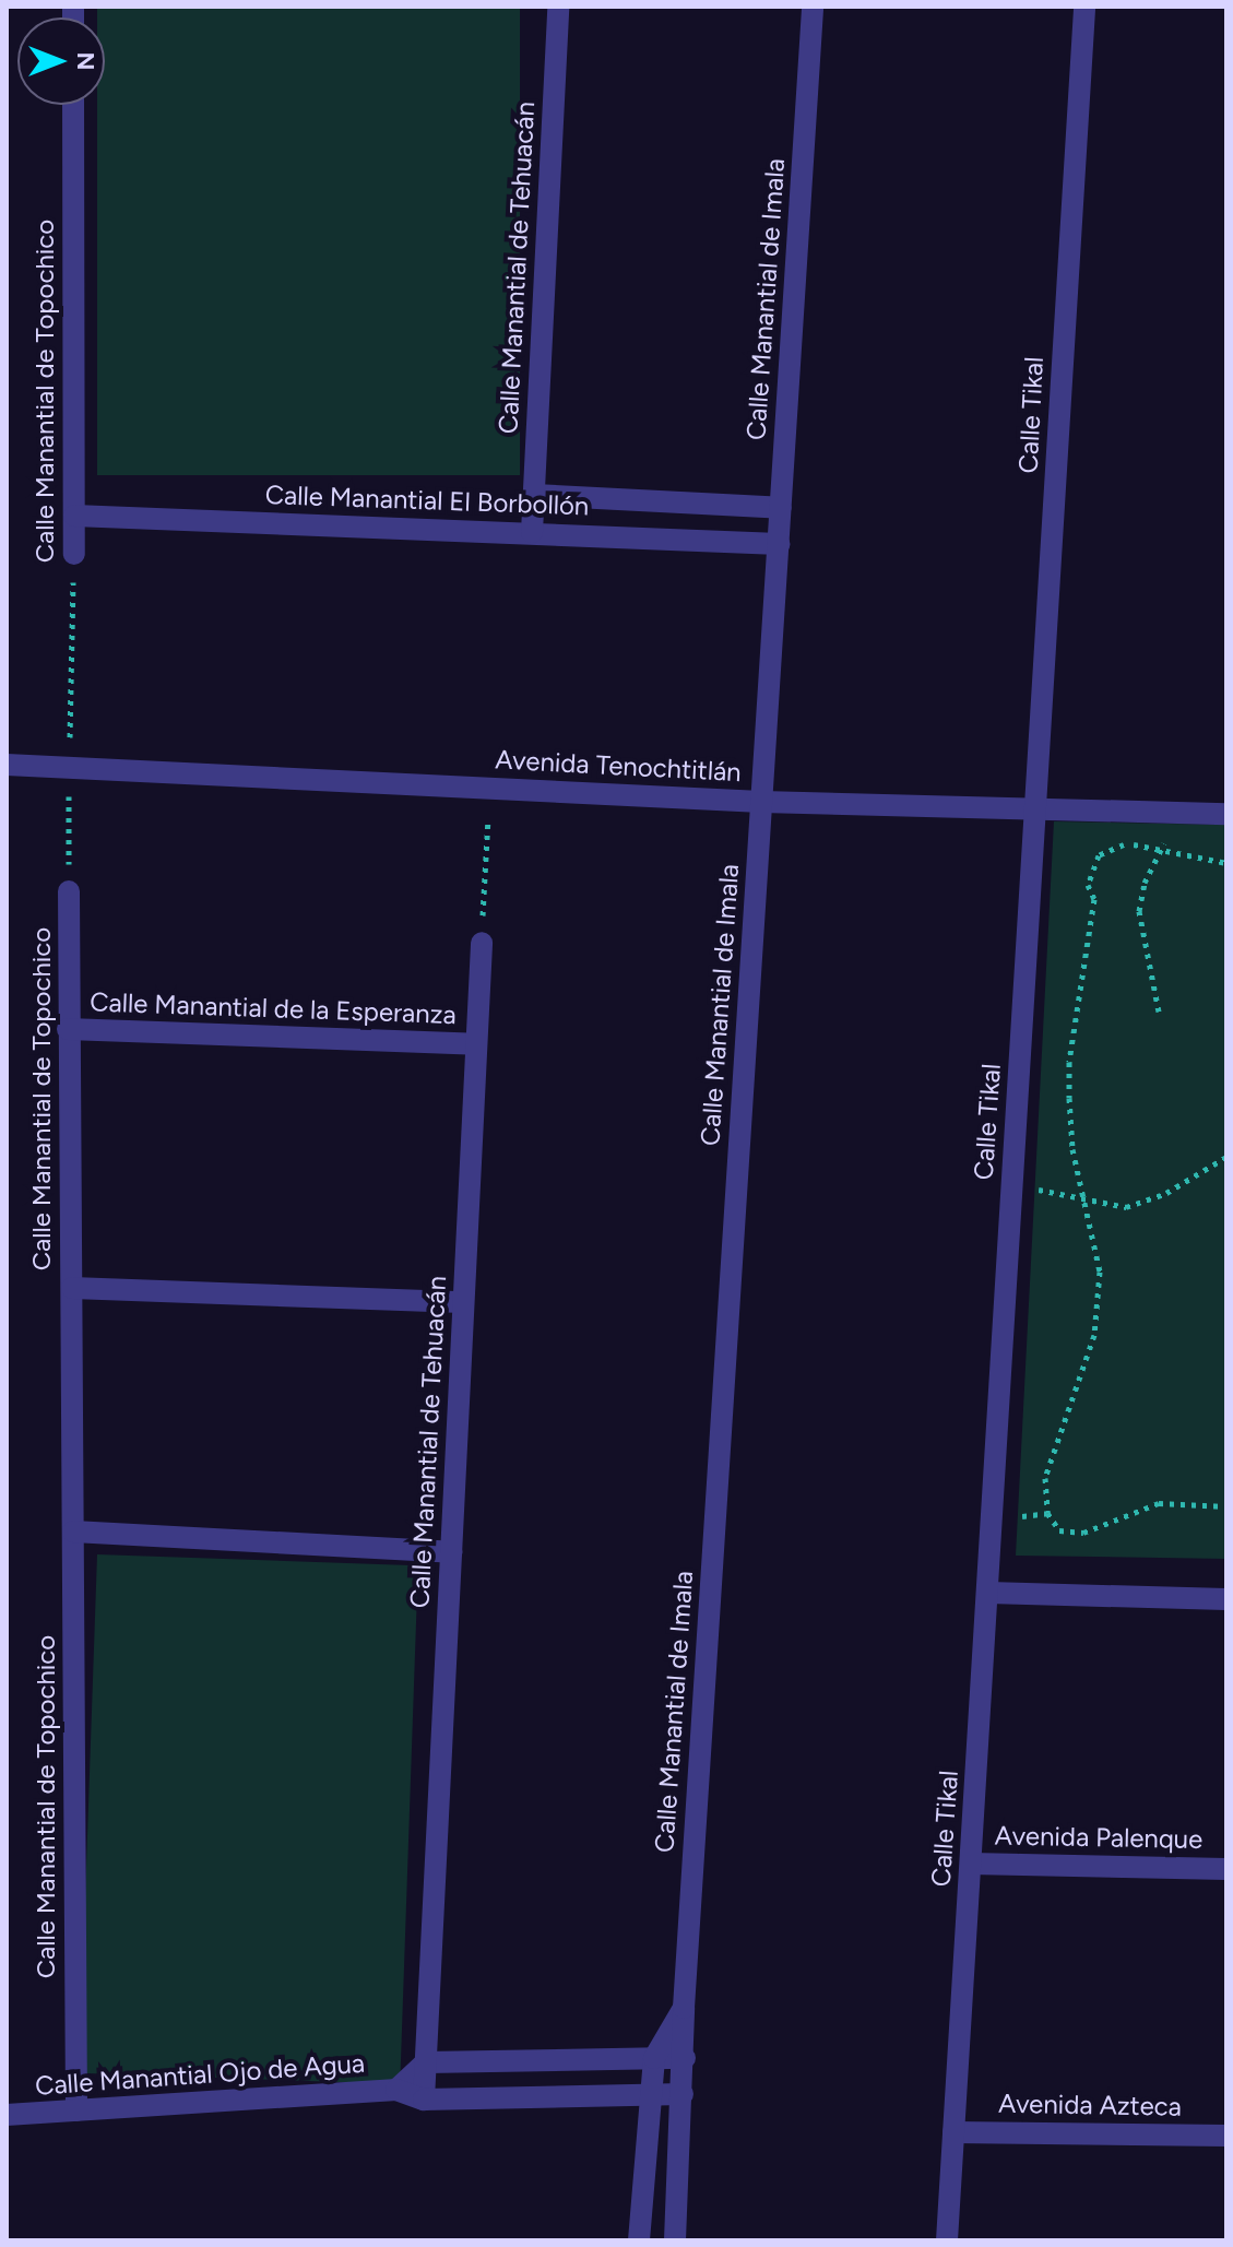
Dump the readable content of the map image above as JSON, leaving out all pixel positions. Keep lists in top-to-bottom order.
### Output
{
  "streets": {
    "street": [
      "Calle Manantial de Tehuacán",
      "Calle Manantial de Imala",
      "Calle Manantial de Topochico",
      "Calle Tikal",
      "Calle Manantial El Borbollón",
      "Avenida Tenochtitlán",
      "Calle Manantial de la Esperanza",
      "Avenida Palenque",
      "Calle Manantial Ojo de Agua",
      "Avenida Azteca"
    ]
  },
  "crossings": [
    ["Calle Manantial de Tehuacán", "Calle Manantial El Borbollón"],
    ["Calle Manantial de Tehuacán", "Calle Manantial de la Esperanza"],
    ["Calle Manantial de Tehuacán", "Calle Manantial Ojo de Agua"],
    ["Calle Manantial de Imala", "Calle Manantial El Borbollón"],
    ["Calle Manantial de Imala", "Avenida Tenochtitlán"],
    ["Calle Manantial de Imala", "Calle Manantial Ojo de Agua"],
    ["Calle Manantial de Topochico", "Calle Manantial El Borbollón"],
    ["Calle Manantial de Topochico", "Avenida Tenochtitlán"],
    ["Calle Manantial de Topochico", "Calle Manantial de la Esperanza"],
    ["Calle Manantial de Topochico", "Calle Manantial Ojo de Agua"],
    ["Calle Tikal", "Avenida Tenochtitlán"],
    ["Calle Tikal", "Avenida Palenque"],
    ["Calle Tikal", "Avenida Azteca"]
  ],
  "north": "right"
}
